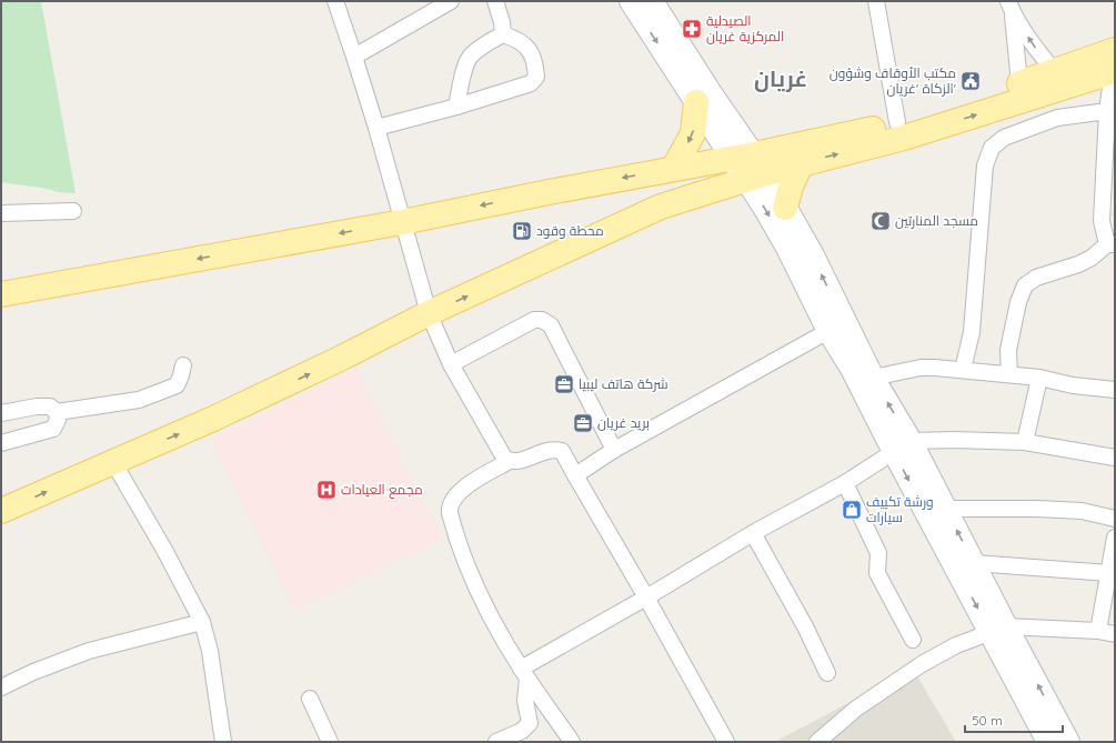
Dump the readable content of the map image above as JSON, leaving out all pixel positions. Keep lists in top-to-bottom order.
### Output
{
  "districts": ["غريان"],
  "places": {
    "pharmacy": ["الصيدلية المركزية غريان"],
    "public building": ["مكتب الأوقاف وشؤون الزكاة 'غريان'"],
    "mosque": ["مسجد المنارتين"],
    "fuel station": ["محطة وقود"],
    "office": ["شركة هاتف ليبيا", "بريد غريان"],
    "hospital": ["مجمع العيادات"],
    "shop": ["ورشة تكييف سيارات"]
  },
  "scale_bar": "50 m"
}
